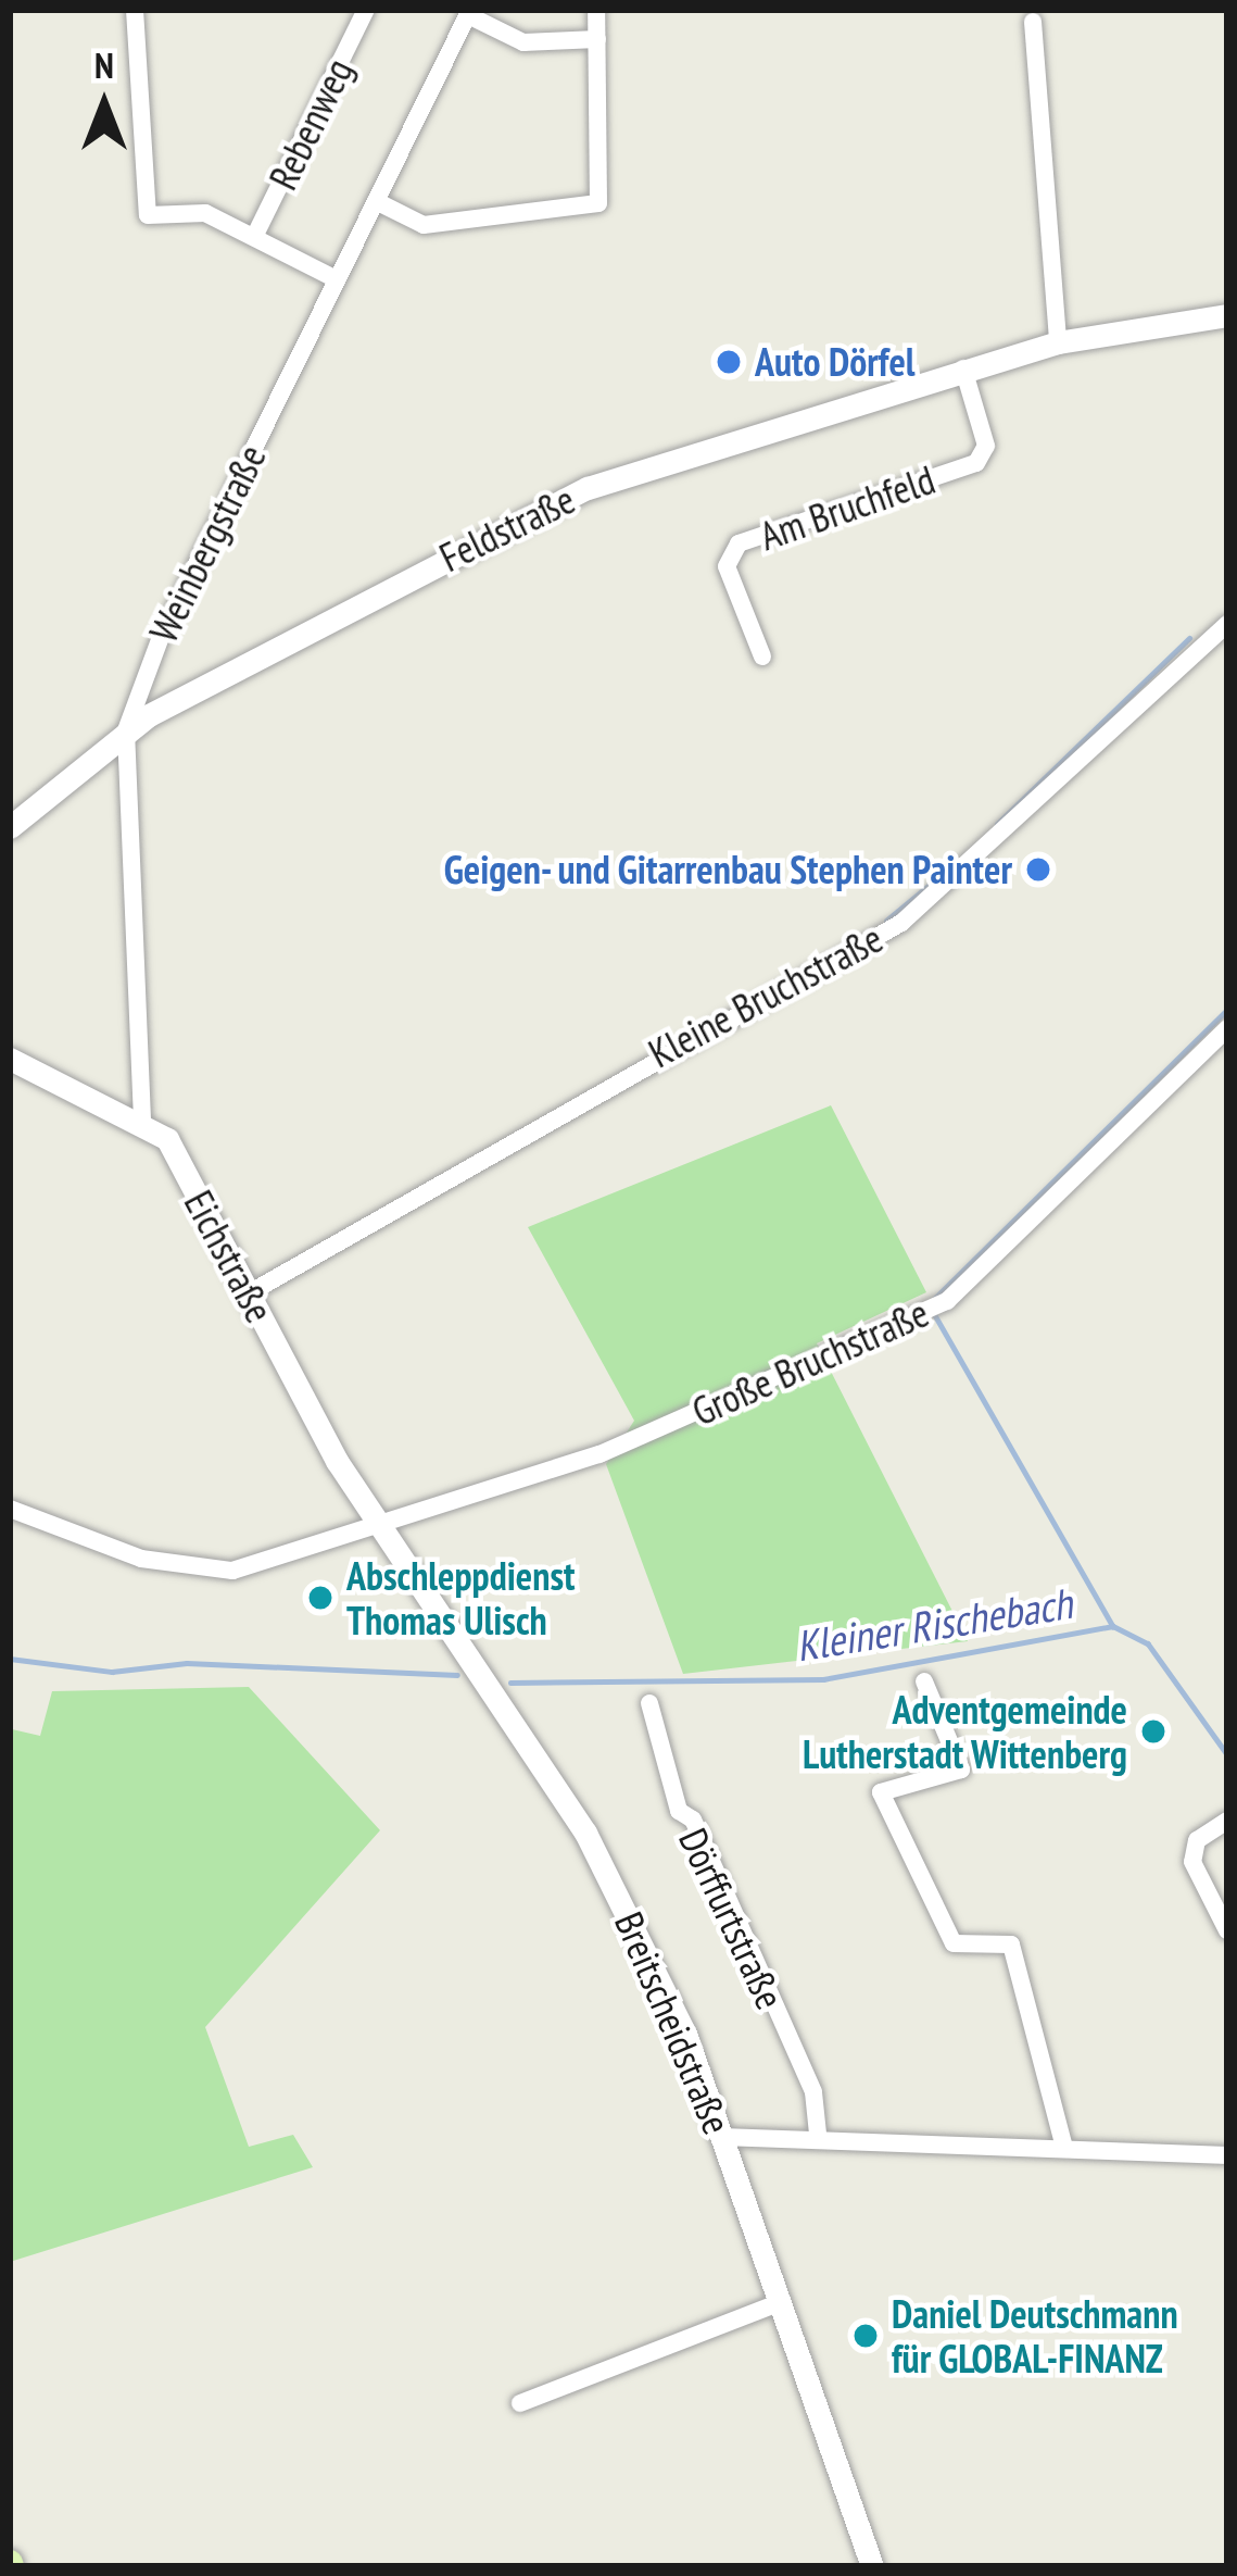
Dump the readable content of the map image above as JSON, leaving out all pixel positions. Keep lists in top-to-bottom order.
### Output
{
  "streets": {
    "street": [
      "Rebenweg",
      "Am Bruchfeld",
      "Feldstraße",
      "Weinbergstraße",
      "Kleine Bruchstraße",
      "Eichstraße",
      "Große Bruchstraße",
      "Dörffurtstraße",
      "Breitscheidstraße"
    ]
  },
  "crossings": [
    ["Rebenweg", "Weinbergstraße"],
    ["Am Bruchfeld", "Feldstraße"],
    ["Feldstraße", "Weinbergstraße"],
    ["Weinbergstraße", "Eichstraße"],
    ["Kleine Bruchstraße", "Eichstraße"],
    ["Eichstraße", "Große Bruchstraße"],
    ["Eichstraße", "Breitscheidstraße"],
    ["Große Bruchstraße", "Breitscheidstraße"]
  ],
  "water": ["Kleiner Rischebach"],
  "places": [
    "Auto Dörfel",
    "Geigen- und Gitarrenbau Stephen Painter",
    "Abschleppdienst Thomas Ulisch",
    "Adventgemeinde Lutherstadt Wittenberg",
    "Daniel Deutschmann für GLOBAL-FINANZ"
  ],
  "north": "top"
}
